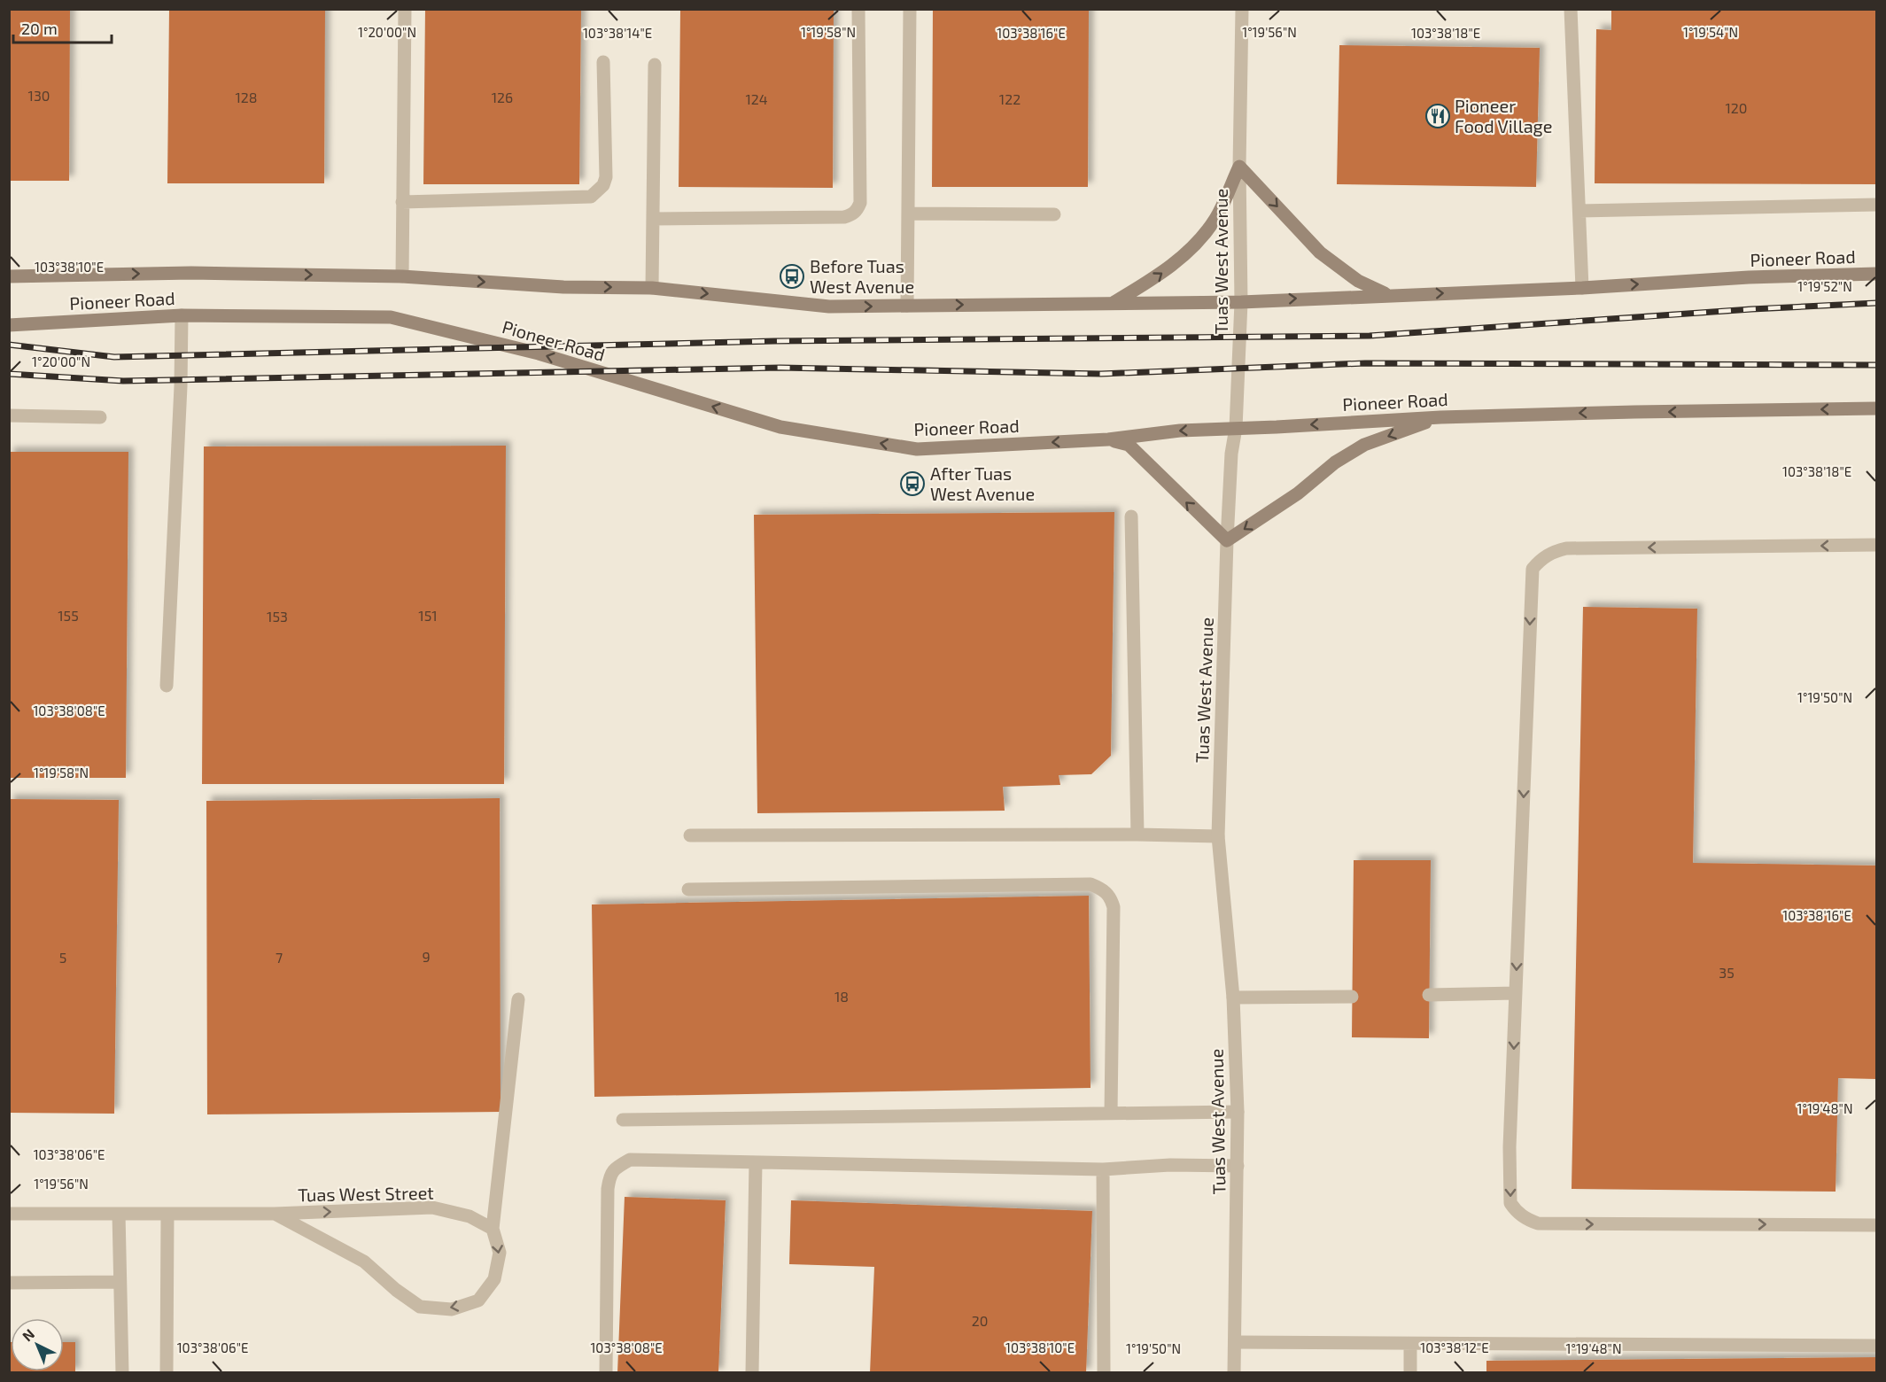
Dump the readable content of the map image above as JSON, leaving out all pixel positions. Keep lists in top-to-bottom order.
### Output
{
  "streets": {
    "street": ["Pioneer Road", "Tuas West Avenue", "Tuas West Street"]
  },
  "crossings": [
    ["Pioneer Road", "Tuas West Avenue"]
  ],
  "places": {
    "restaurant": ["Pioneer Food Village"],
    "bus stop": ["Before Tuas West Avenue", "After Tuas West Avenue"]
  },
  "house_numbers": [
    "130",
    "128",
    "126",
    "124",
    "122",
    "120",
    "155",
    "151",
    "153",
    "9",
    "5",
    "7",
    "35",
    "18",
    "20"
  ],
  "scale_bar": "20 m",
  "north": "top left",
  "coordinates": [
    "1°20'00\"N",
    "1°19'58\"N",
    "1°19'56\"N",
    "1°19'54\"N",
    "103°38'14\"E",
    "103°38'16\"E",
    "103°38'18\"E",
    "103°38'10\"E",
    "1°19'52\"N",
    "1°19'50\"N",
    "103°38'08\"E",
    "1°19'48\"N",
    "103°38'06\"E",
    "103°38'12\"E"
  ]
}
